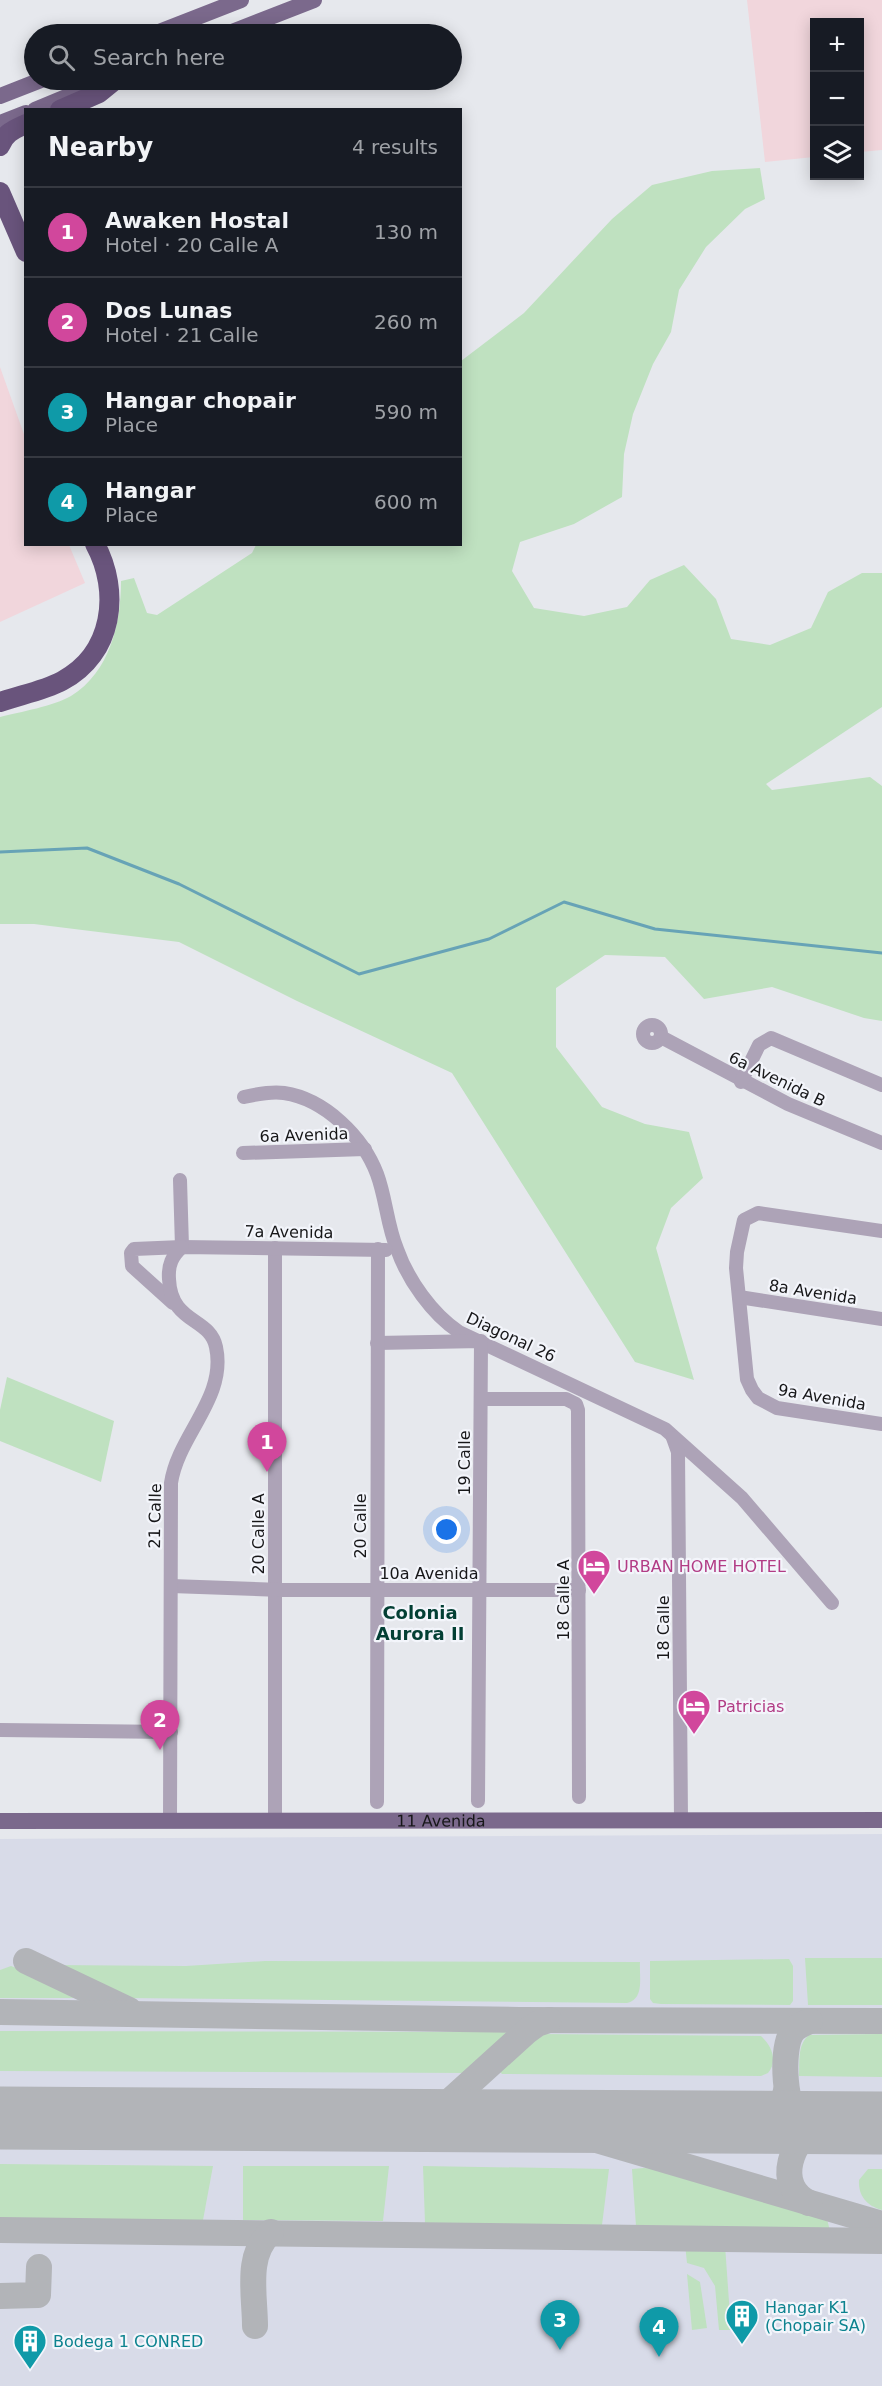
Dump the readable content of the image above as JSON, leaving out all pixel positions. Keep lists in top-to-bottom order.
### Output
{
  "streets": {
    "main road": ["11 Avenida"],
    "street": [
      "6a Avenida B",
      "6a Avenida",
      "7a Avenida",
      "8a Avenida",
      "Diagonal 26",
      "9a Avenida",
      "19 Calle",
      "21 Calle",
      "20 Calle",
      "20 Calle A",
      "10a Avenida",
      "18 Calle A",
      "18 Calle"
    ]
  },
  "crossings": [
    ["6a Avenida", "Diagonal 26"],
    ["7a Avenida", "Diagonal 26"],
    ["7a Avenida", "21 Calle"],
    ["7a Avenida", "20 Calle"],
    ["7a Avenida", "20 Calle A"],
    ["8a Avenida", "9a Avenida"],
    ["Diagonal 26", "19 Calle"],
    ["Diagonal 26", "18 Calle"],
    ["19 Calle", "10a Avenida"],
    ["19 Calle", "18 Calle A"],
    ["21 Calle", "10a Avenida"],
    ["21 Calle", "11 Avenida"],
    ["20 Calle", "10a Avenida"],
    ["20 Calle A", "10a Avenida"],
    ["20 Calle A", "11 Avenida"],
    ["10a Avenida", "18 Calle A"],
    ["18 Calle", "11 Avenida"]
  ],
  "districts": ["Colonia Aurora II"],
  "places": {
    "hotel": ["URBAN HOME HOTEL", "Patricias"],
    "building": ["Hangar K1 (Chopair SA)", "Bodega 1 CONRED"]
  },
  "page": {
    "map_buttons": ["+", "−"],
    "search": "Search here",
    "heading": ["Nearby", "4 results"],
    "list": [
      {
        "mark": "1",
        "name": "Awaken Hostal",
        "note": "Hotel · 20 Calle A",
        "value": "130 m"
      },
      {
        "mark": "2",
        "name": "Dos Lunas",
        "note": "Hotel · 21 Calle",
        "value": "260 m"
      },
      {
        "mark": "3",
        "name": "Hangar chopair",
        "note": "Place",
        "value": "590 m"
      },
      {
        "mark": "4",
        "name": "Hangar",
        "note": "Place",
        "value": "600 m"
      }
    ],
    "pins": [
      "1",
      "2",
      "3",
      "4"
    ]
  }
}
